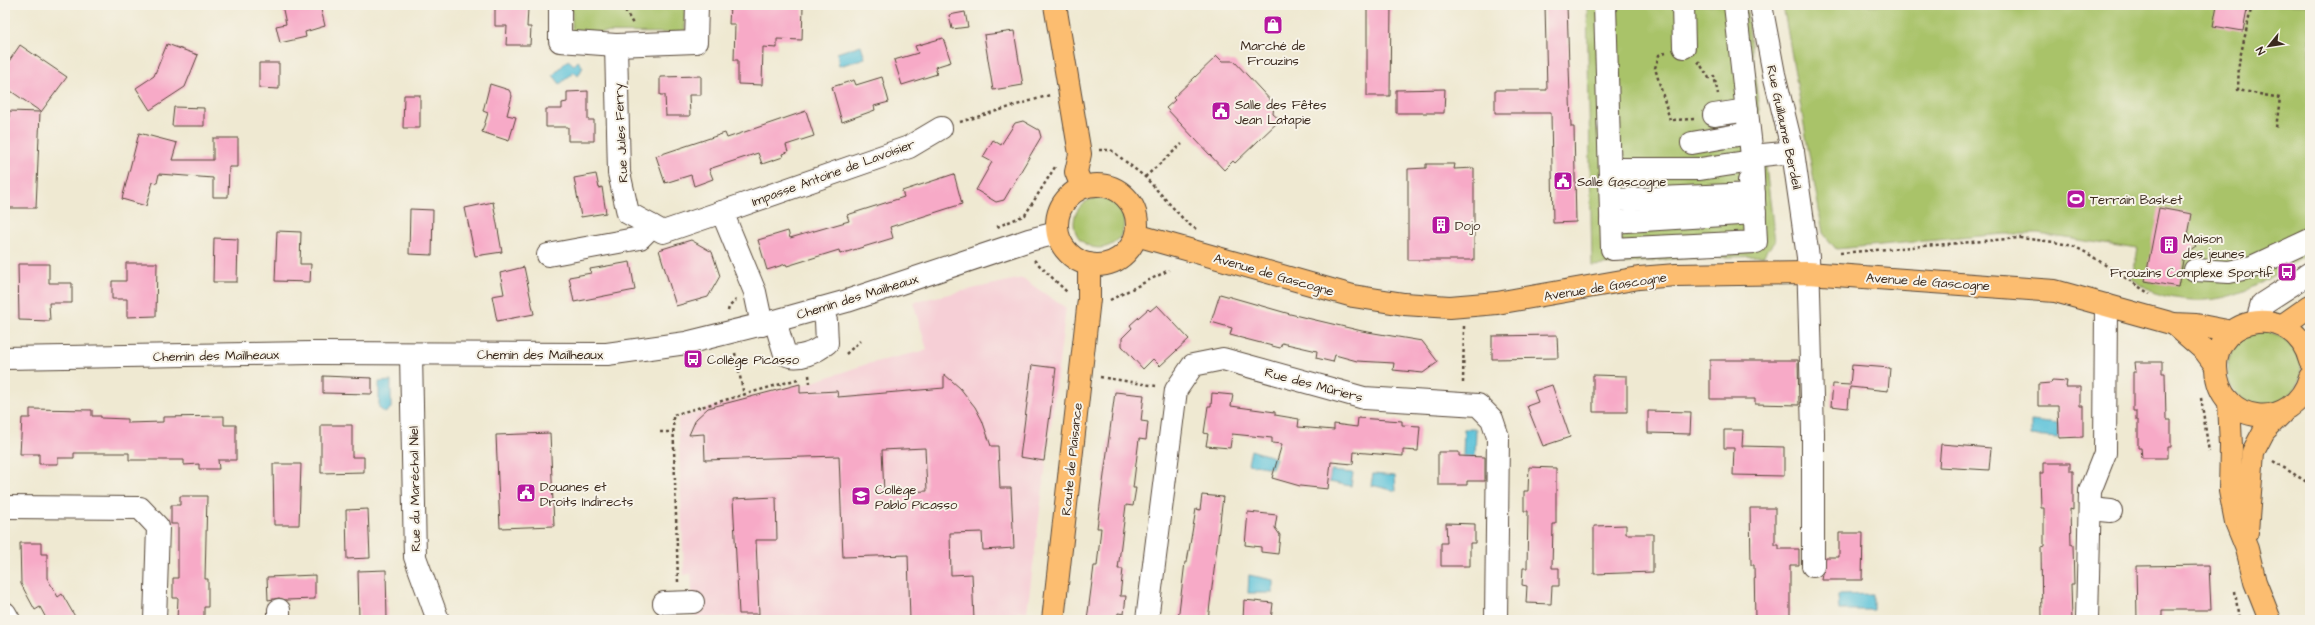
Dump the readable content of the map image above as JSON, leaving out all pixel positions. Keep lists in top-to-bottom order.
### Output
{
  "streets": {
    "main road": ["Avenue de Gascogne", "Route de Plaisance"],
    "street": [
      "Rue Guillaume Berdeil",
      "Rue Jules Ferry",
      "Impasse Antoine de Lavoisier",
      "Chemin des Mailheaux",
      "Rue des Mûriers",
      "Rue du Maréchal Niel"
    ]
  },
  "crossings": [
    ["Rue Guillaume Berdeil", "Avenue de Gascogne"],
    ["Rue Jules Ferry", "Impasse Antoine de Lavoisier"],
    ["Avenue de Gascogne", "Chemin des Mailheaux"],
    ["Avenue de Gascogne", "Route de Plaisance"],
    ["Chemin des Mailheaux", "Route de Plaisance"],
    ["Chemin des Mailheaux", "Rue du Maréchal Niel"]
  ],
  "places": {
    "shop": ["Marché de Frouzins"],
    "public building": ["Salle des Fêtes Jean Latapie", "Salle Gascogne", "Douanes et Droits Indirects"],
    "sports": ["Terrain Basket"],
    "building": ["Dojo", "Maison des jeunes"],
    "bus stop": ["Frouzins Complexe Sportif", "Collège Picasso"],
    "school or university": ["Collège Pablo Picasso"]
  },
  "north": "bottom left"
}
